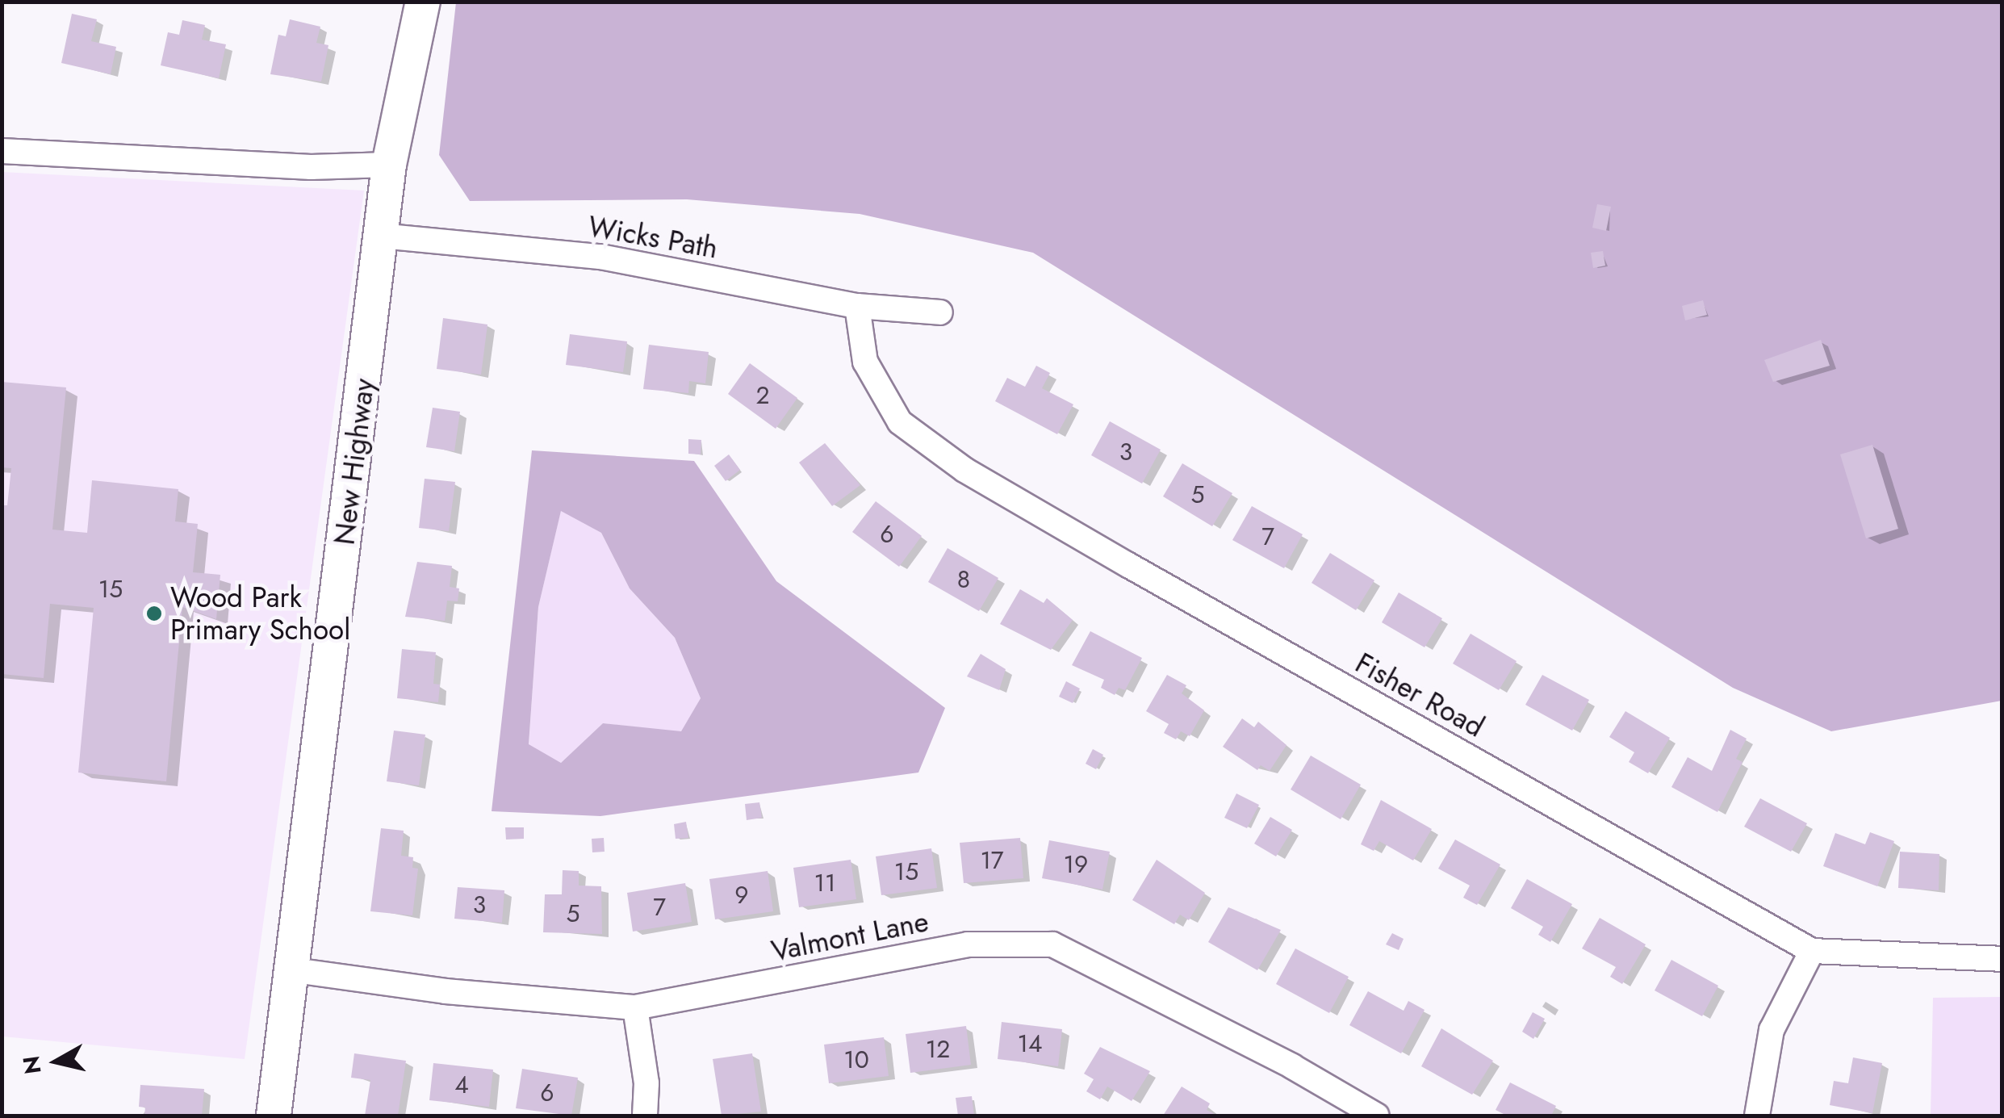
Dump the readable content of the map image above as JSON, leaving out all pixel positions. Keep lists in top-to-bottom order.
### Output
{
  "streets": {
    "street": [
      "Wicks Path",
      "New Highway",
      "Fisher Road",
      "Valmont Lane"
    ]
  },
  "crossings": [
    ["Wicks Path", "New Highway"],
    ["Wicks Path", "Fisher Road"],
    ["New Highway", "Valmont Lane"]
  ],
  "places": ["Wood Park Primary School"],
  "house_numbers": [
    "2",
    "3",
    "5",
    "6",
    "7",
    "8",
    "15",
    "17",
    "19",
    "15",
    "11",
    "9",
    "3",
    "7",
    "5",
    "14",
    "12",
    "10",
    "4",
    "6"
  ],
  "north": "left"
}
